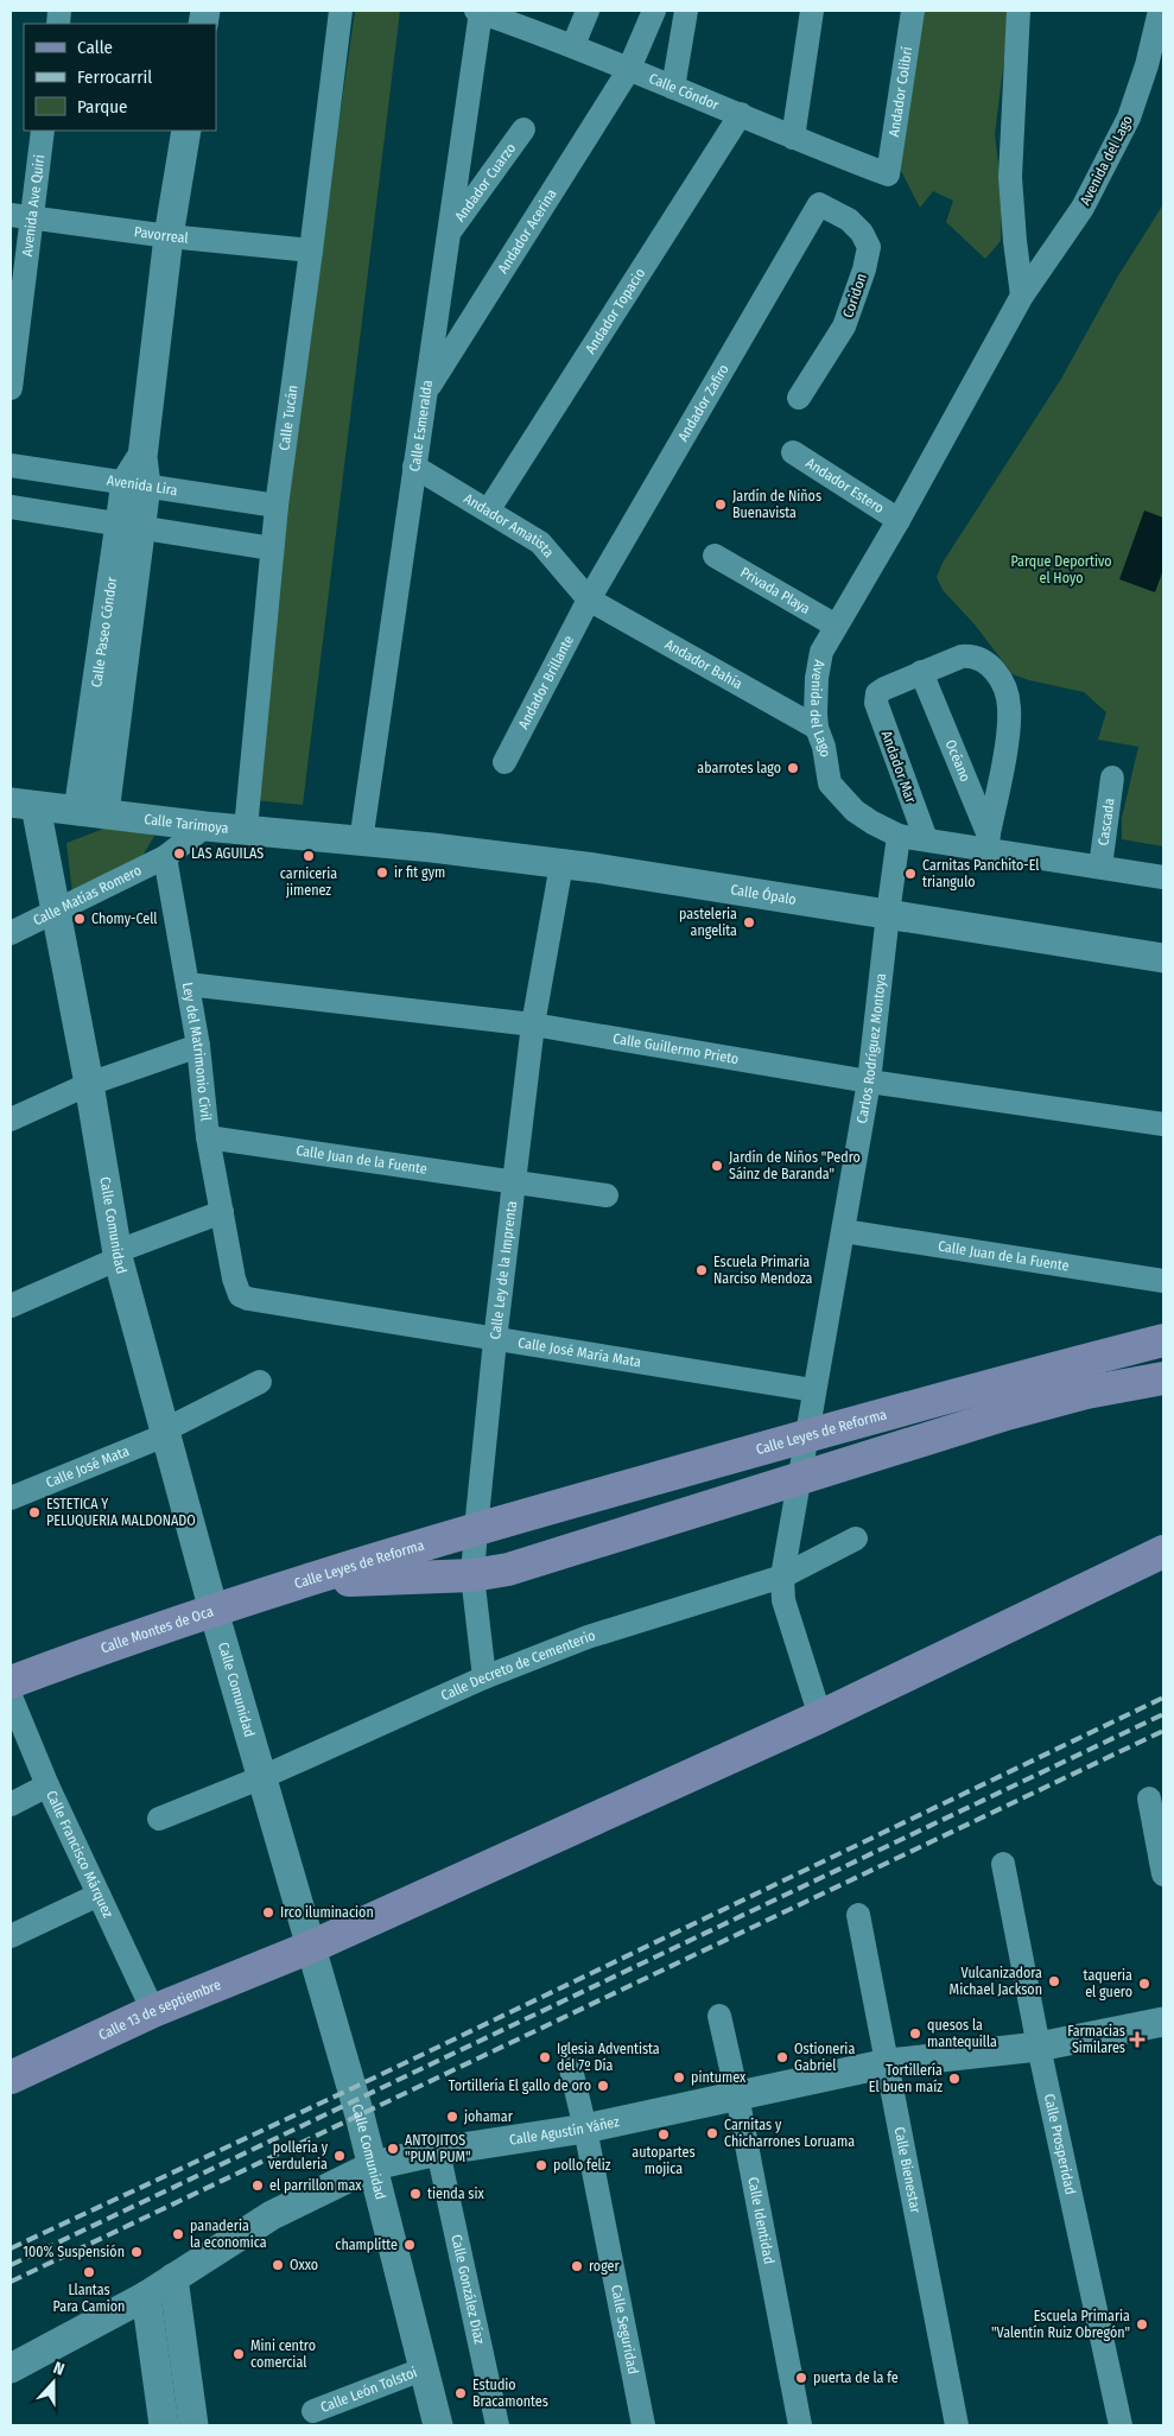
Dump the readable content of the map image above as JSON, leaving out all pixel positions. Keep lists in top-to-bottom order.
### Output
{
  "streets": {
    "main road": ["Calle Leyes de Reforma", "Calle Montes de Oca", "Calle 13 de septiembre"],
    "street": [
      "Calle Cóndor",
      "Andador Colibrí",
      "Avenida del Lago",
      "Andador Cuarzo",
      "Avenida Ave Quiri",
      "Andador Acerina",
      "Pavorreal",
      "Coridon",
      "Andador Topacio",
      "Andador Zafiro",
      "Calle Tucán",
      "Calle Esmeralda",
      "Avenida Lira",
      "Andador Estero",
      "Andador Amatista",
      "Privada Playa",
      "Calle Paseo Cóndor",
      "Andador Bahía",
      "Andador Brillante",
      "Océano",
      "Andador Mar",
      "Cascada",
      "Calle Tarimoya",
      "Calle Ópalo",
      "Calle Matías Romero",
      "Calle Guillermo Prieto",
      "Carlos Rodríguez Montoya",
      "Ley del Matrimonio Civil",
      "Calle Juan de la Fuente",
      "Calle Comunidad",
      "Calle Ley de la Imprenta",
      "Calle José María Mata",
      "Calle José Mata",
      "Calle Decreto de Cementerio",
      "Calle Francisco Márquez",
      "Calle Agustín Yáñez",
      "Calle Prosperidad",
      "Calle Bienestar",
      "Calle Identidad",
      "Calle González Díaz",
      "Calle Seguridad",
      "Calle León Tolstoi"
    ]
  },
  "crossings": [
    ["Calle Cóndor", "Andador Colibrí"],
    ["Calle Cóndor", "Andador Acerina"],
    ["Calle Cóndor", "Andador Topacio"],
    ["Calle Cóndor", "Calle Esmeralda"],
    ["Avenida del Lago", "Andador Estero"],
    ["Avenida del Lago", "Privada Playa"],
    ["Avenida del Lago", "Andador Bahía"],
    ["Avenida del Lago", "Océano"],
    ["Avenida del Lago", "Andador Mar"],
    ["Avenida del Lago", "Cascada"],
    ["Avenida del Lago", "Carlos Rodríguez Montoya"],
    ["Andador Cuarzo", "Calle Esmeralda"],
    ["Avenida Ave Quiri", "Pavorreal"],
    ["Andador Acerina", "Calle Esmeralda"],
    ["Pavorreal", "Calle Tucán"],
    ["Pavorreal", "Calle Paseo Cóndor"],
    ["Coridon", "Andador Zafiro"],
    ["Andador Topacio", "Andador Amatista"],
    ["Andador Zafiro", "Andador Amatista"],
    ["Andador Zafiro", "Andador Bahía"],
    ["Andador Zafiro", "Andador Brillante"],
    ["Calle Tucán", "Avenida Lira"],
    ["Calle Tucán", "Calle Tarimoya"],
    ["Calle Esmeralda", "Andador Amatista"],
    ["Calle Esmeralda", "Calle Tarimoya"],
    ["Calle Esmeralda", "Calle Ópalo"],
    ["Avenida Lira", "Calle Paseo Cóndor"],
    ["Andador Amatista", "Andador Bahía"],
    ["Andador Amatista", "Andador Brillante"],
    ["Calle Paseo Cóndor", "Calle Tarimoya"],
    ["Andador Bahía", "Andador Brillante"],
    ["Océano", "Andador Mar"],
    ["Calle Tarimoya", "Calle Ópalo"],
    ["Calle Tarimoya", "Calle Comunidad"],
    ["Calle Ópalo", "Carlos Rodríguez Montoya"],
    ["Calle Ópalo", "Calle Ley de la Imprenta"],
    ["Calle Matías Romero", "Ley del Matrimonio Civil"],
    ["Calle Matías Romero", "Calle Comunidad"],
    ["Calle Guillermo Prieto", "Carlos Rodríguez Montoya"],
    ["Calle Guillermo Prieto", "Ley del Matrimonio Civil"],
    ["Calle Guillermo Prieto", "Calle Ley de la Imprenta"],
    ["Carlos Rodríguez Montoya", "Calle Juan de la Fuente"],
    ["Carlos Rodríguez Montoya", "Calle José María Mata"],
    ["Carlos Rodríguez Montoya", "Calle Leyes de Reforma"],
    ["Carlos Rodríguez Montoya", "Calle Decreto de Cementerio"],
    ["Carlos Rodríguez Montoya", "Calle 13 de septiembre"],
    ["Ley del Matrimonio Civil", "Calle Juan de la Fuente"],
    ["Ley del Matrimonio Civil", "Calle José María Mata"],
    ["Calle Juan de la Fuente", "Calle Ley de la Imprenta"],
    ["Calle Comunidad", "Calle José Mata"],
    ["Calle Comunidad", "Calle Montes de Oca"],
    ["Calle Comunidad", "Calle Decreto de Cementerio"],
    ["Calle Comunidad", "Calle 13 de septiembre"],
    ["Calle Comunidad", "Calle Agustín Yáñez"],
    ["Calle Comunidad", "Calle León Tolstoi"],
    ["Calle Ley de la Imprenta", "Calle José María Mata"],
    ["Calle Ley de la Imprenta", "Calle Leyes de Reforma"],
    ["Calle Ley de la Imprenta", "Calle Decreto de Cementerio"],
    ["Calle Leyes de Reforma", "Calle Montes de Oca"],
    ["Calle Francisco Márquez", "Calle 13 de septiembre"],
    ["Calle Agustín Yáñez", "Calle Prosperidad"],
    ["Calle Agustín Yáñez", "Calle Bienestar"],
    ["Calle Agustín Yáñez", "Calle Identidad"],
    ["Calle Agustín Yáñez", "Calle González Díaz"],
    ["Calle Agustín Yáñez", "Calle Seguridad"]
  ],
  "parks": ["Parque Deportivo el Hoyo"],
  "places": {
    "other": [
      "Jardín de Niños Buenavista",
      "abarrotes lago",
      "LAS AGUILAS",
      "carniceria jimenez",
      "ir fit gym",
      "Carnitas Panchito-El triangulo",
      "Chomy-Cell",
      "pasteleria angelita",
      "Jardín de Niños \"Pedro Sáinz de Baranda\"",
      "Escuela Primaria Narciso Mendoza",
      "ESTETICA Y PELUQUERIA MALDONADO",
      "Irco iluminacion",
      "Vulcanizadora Michael Jackson",
      "taqueria el guero",
      "quesos la mantequilla",
      "Iglesia Adventista del 7º Día",
      "Ostioneria Gabriel",
      "pintumex",
      "Tortillería El buen maíz",
      "Tortillería El gallo de oro",
      "johamar",
      "Carnitas y Chicharrones Loruama",
      "autopartes mojica",
      "ANTOJITOS \"PUM PUM\"",
      "polleria y verduleria",
      "pollo feliz",
      "el parrillon max",
      "tienda six",
      "panaderia la economica",
      "champlitte",
      "100% Suspensión",
      "Oxxo",
      "roger",
      "Llantas Para Camion",
      "Escuela Primaria \"Valentín Ruiz Obregón\"",
      "Mini centro comercial",
      "puerta de la fe",
      "Estudio Bracamontes"
    ],
    "health": ["Farmacias Similares"]
  },
  "legend": ["Calle", "Ferrocarril", "Parque"],
  "north": "top"
}
